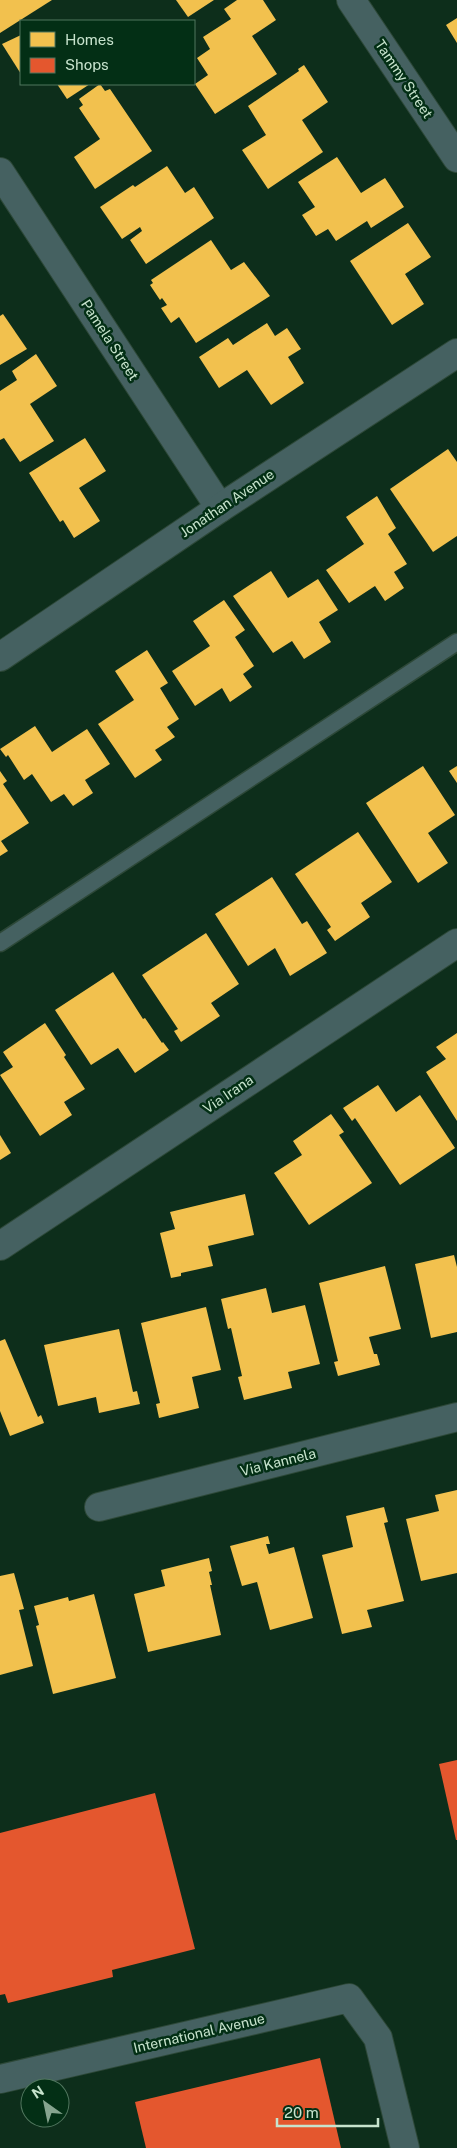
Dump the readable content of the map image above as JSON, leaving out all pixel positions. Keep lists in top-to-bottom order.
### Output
{
  "streets": {
    "street": [
      "Tammy Street",
      "Pamela Street",
      "Jonathan Avenue",
      "Via Irana",
      "Via Kannela",
      "International Avenue"
    ]
  },
  "crossings": [
    ["Pamela Street", "Jonathan Avenue"]
  ],
  "legend": ["Homes", "Shops"],
  "scale_bar": "20 m",
  "north": "top left"
}
